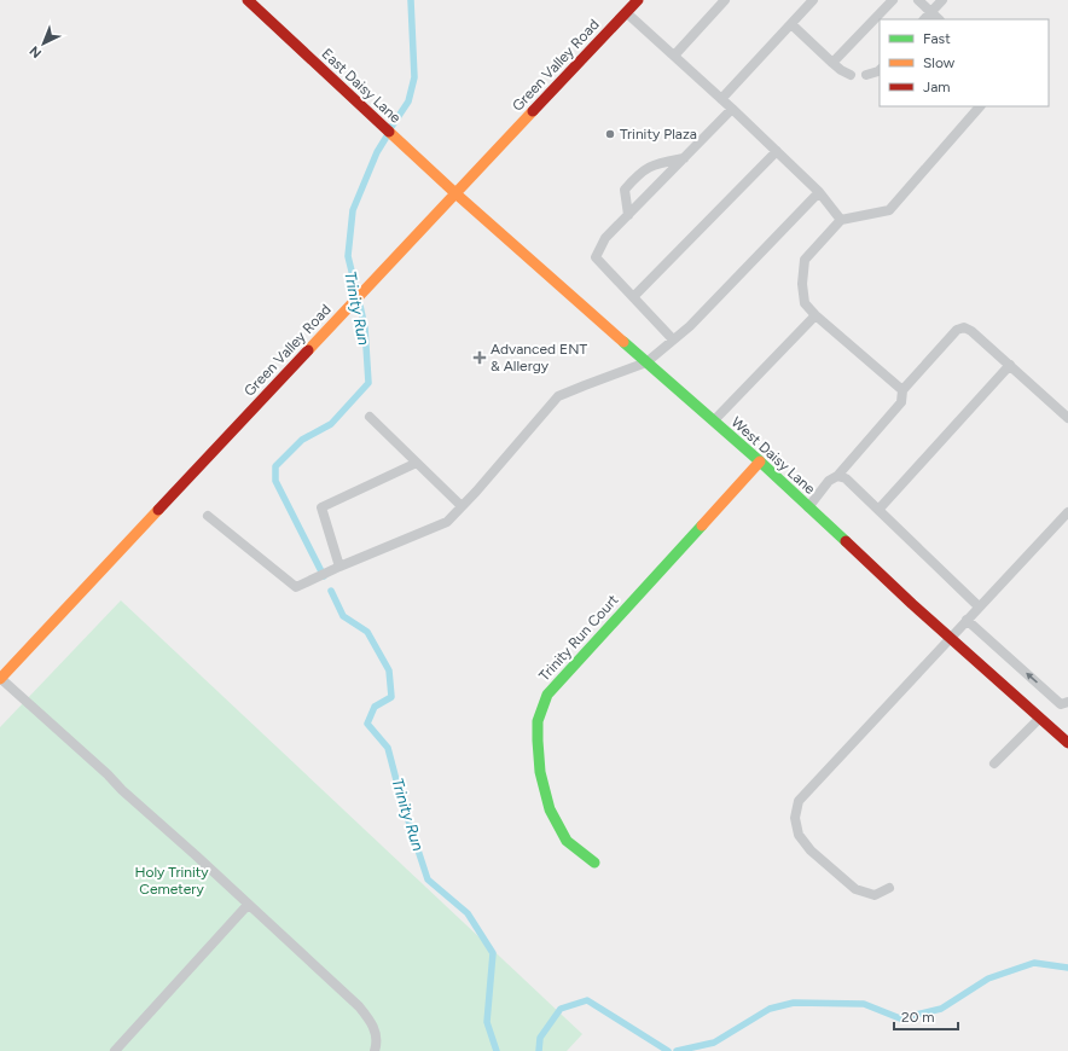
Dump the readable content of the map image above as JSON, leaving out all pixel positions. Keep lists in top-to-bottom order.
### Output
{
  "streets": {
    "street": [
      "Green Valley Road",
      "East Daisy Lane",
      "West Daisy Lane",
      "Trinity Run Court"
    ]
  },
  "crossings": [
    ["Green Valley Road", "East Daisy Lane"],
    ["Green Valley Road", "West Daisy Lane"],
    ["East Daisy Lane", "West Daisy Lane"],
    ["West Daisy Lane", "Trinity Run Court"]
  ],
  "water": ["Trinity Run"],
  "parks": ["Holy Trinity Cemetery"],
  "places": {
    "other": ["Trinity Plaza"],
    "health": ["Advanced ENT & Allergy"]
  },
  "legend": ["Fast", "Slow", "Jam"],
  "scale_bar": "20 m",
  "north": "bottom left"
}
